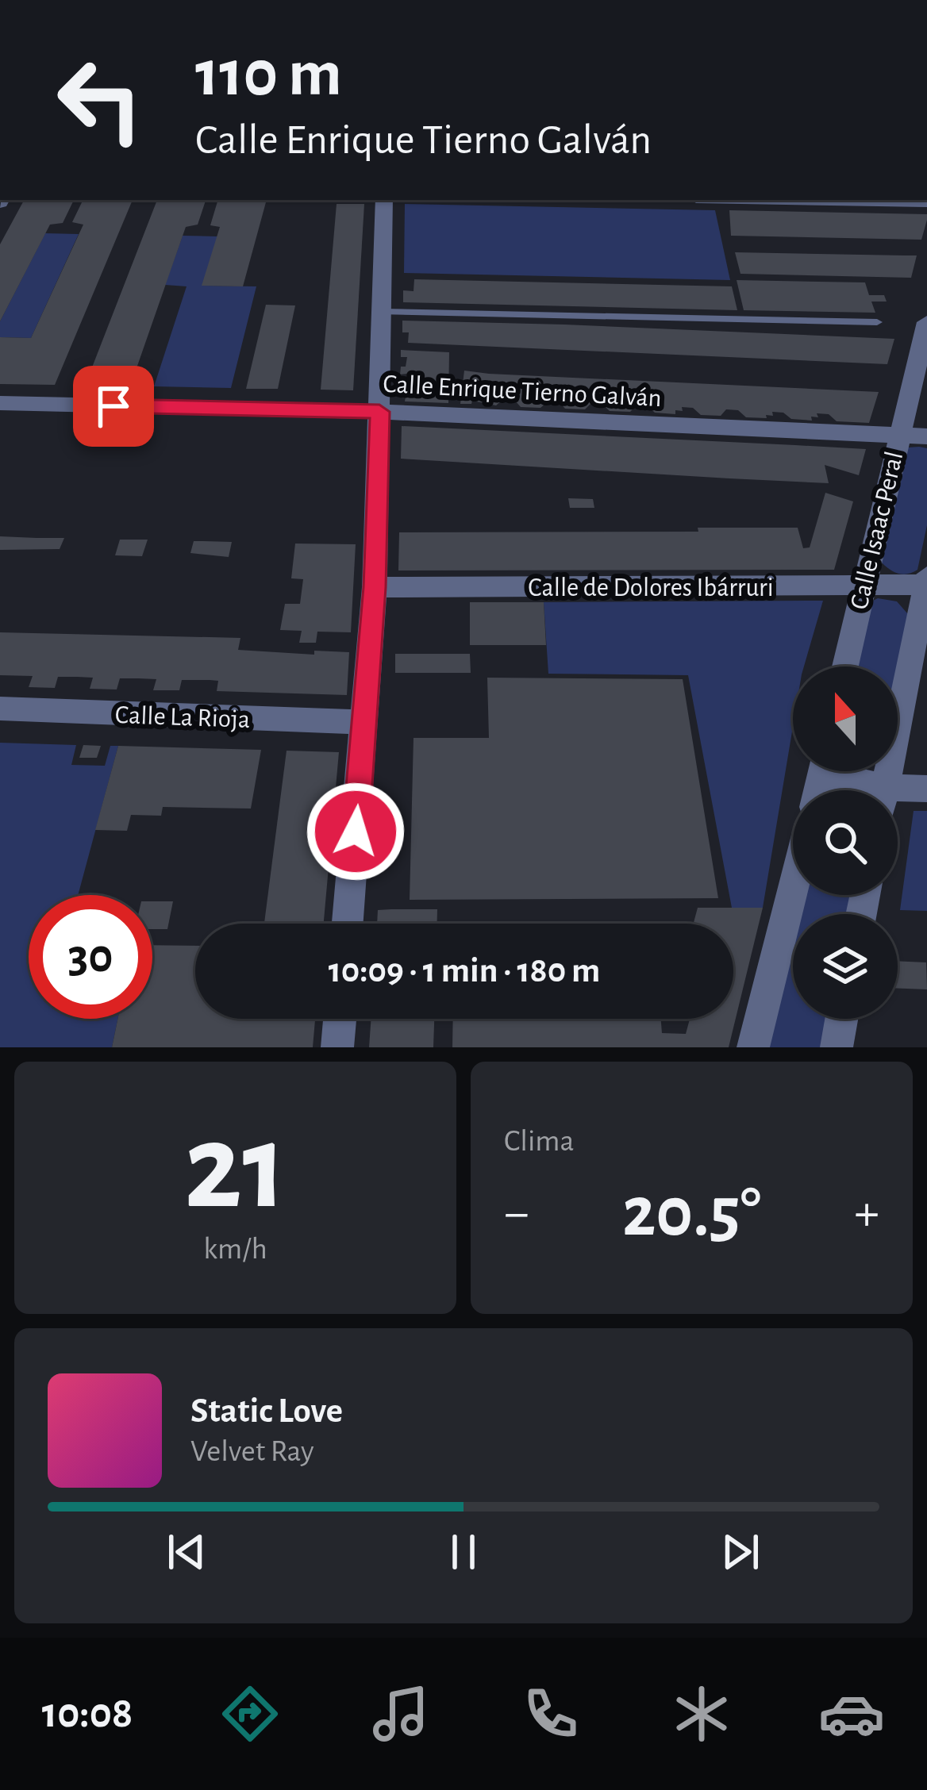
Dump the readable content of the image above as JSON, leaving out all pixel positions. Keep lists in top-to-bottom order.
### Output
{
  "streets": {
    "street": [
      "Calle Enrique Tierno Galván",
      "Calle Isaac Peral",
      "Calle de Dolores Ibárruri",
      "Calle La Rioja"
    ]
  },
  "crossings": [
    ["Calle Enrique Tierno Galván", "Calle Isaac Peral"],
    ["Calle Isaac Peral", "Calle de Dolores Ibárruri"]
  ],
  "north": "top",
  "page": {
    "turn": ["110 m", "Calle Enrique Tierno Galván"],
    "limit": "30",
    "trip": "10:09 · 1 min · 180 m",
    "tile": [
      ["21", "km/h"],
      "Clima"
    ],
    "heat": ["−", "20.5°", "+"],
    "song": ["Static Love", "Velvet Ray"],
    "tabs": "10:08"
  }
}
